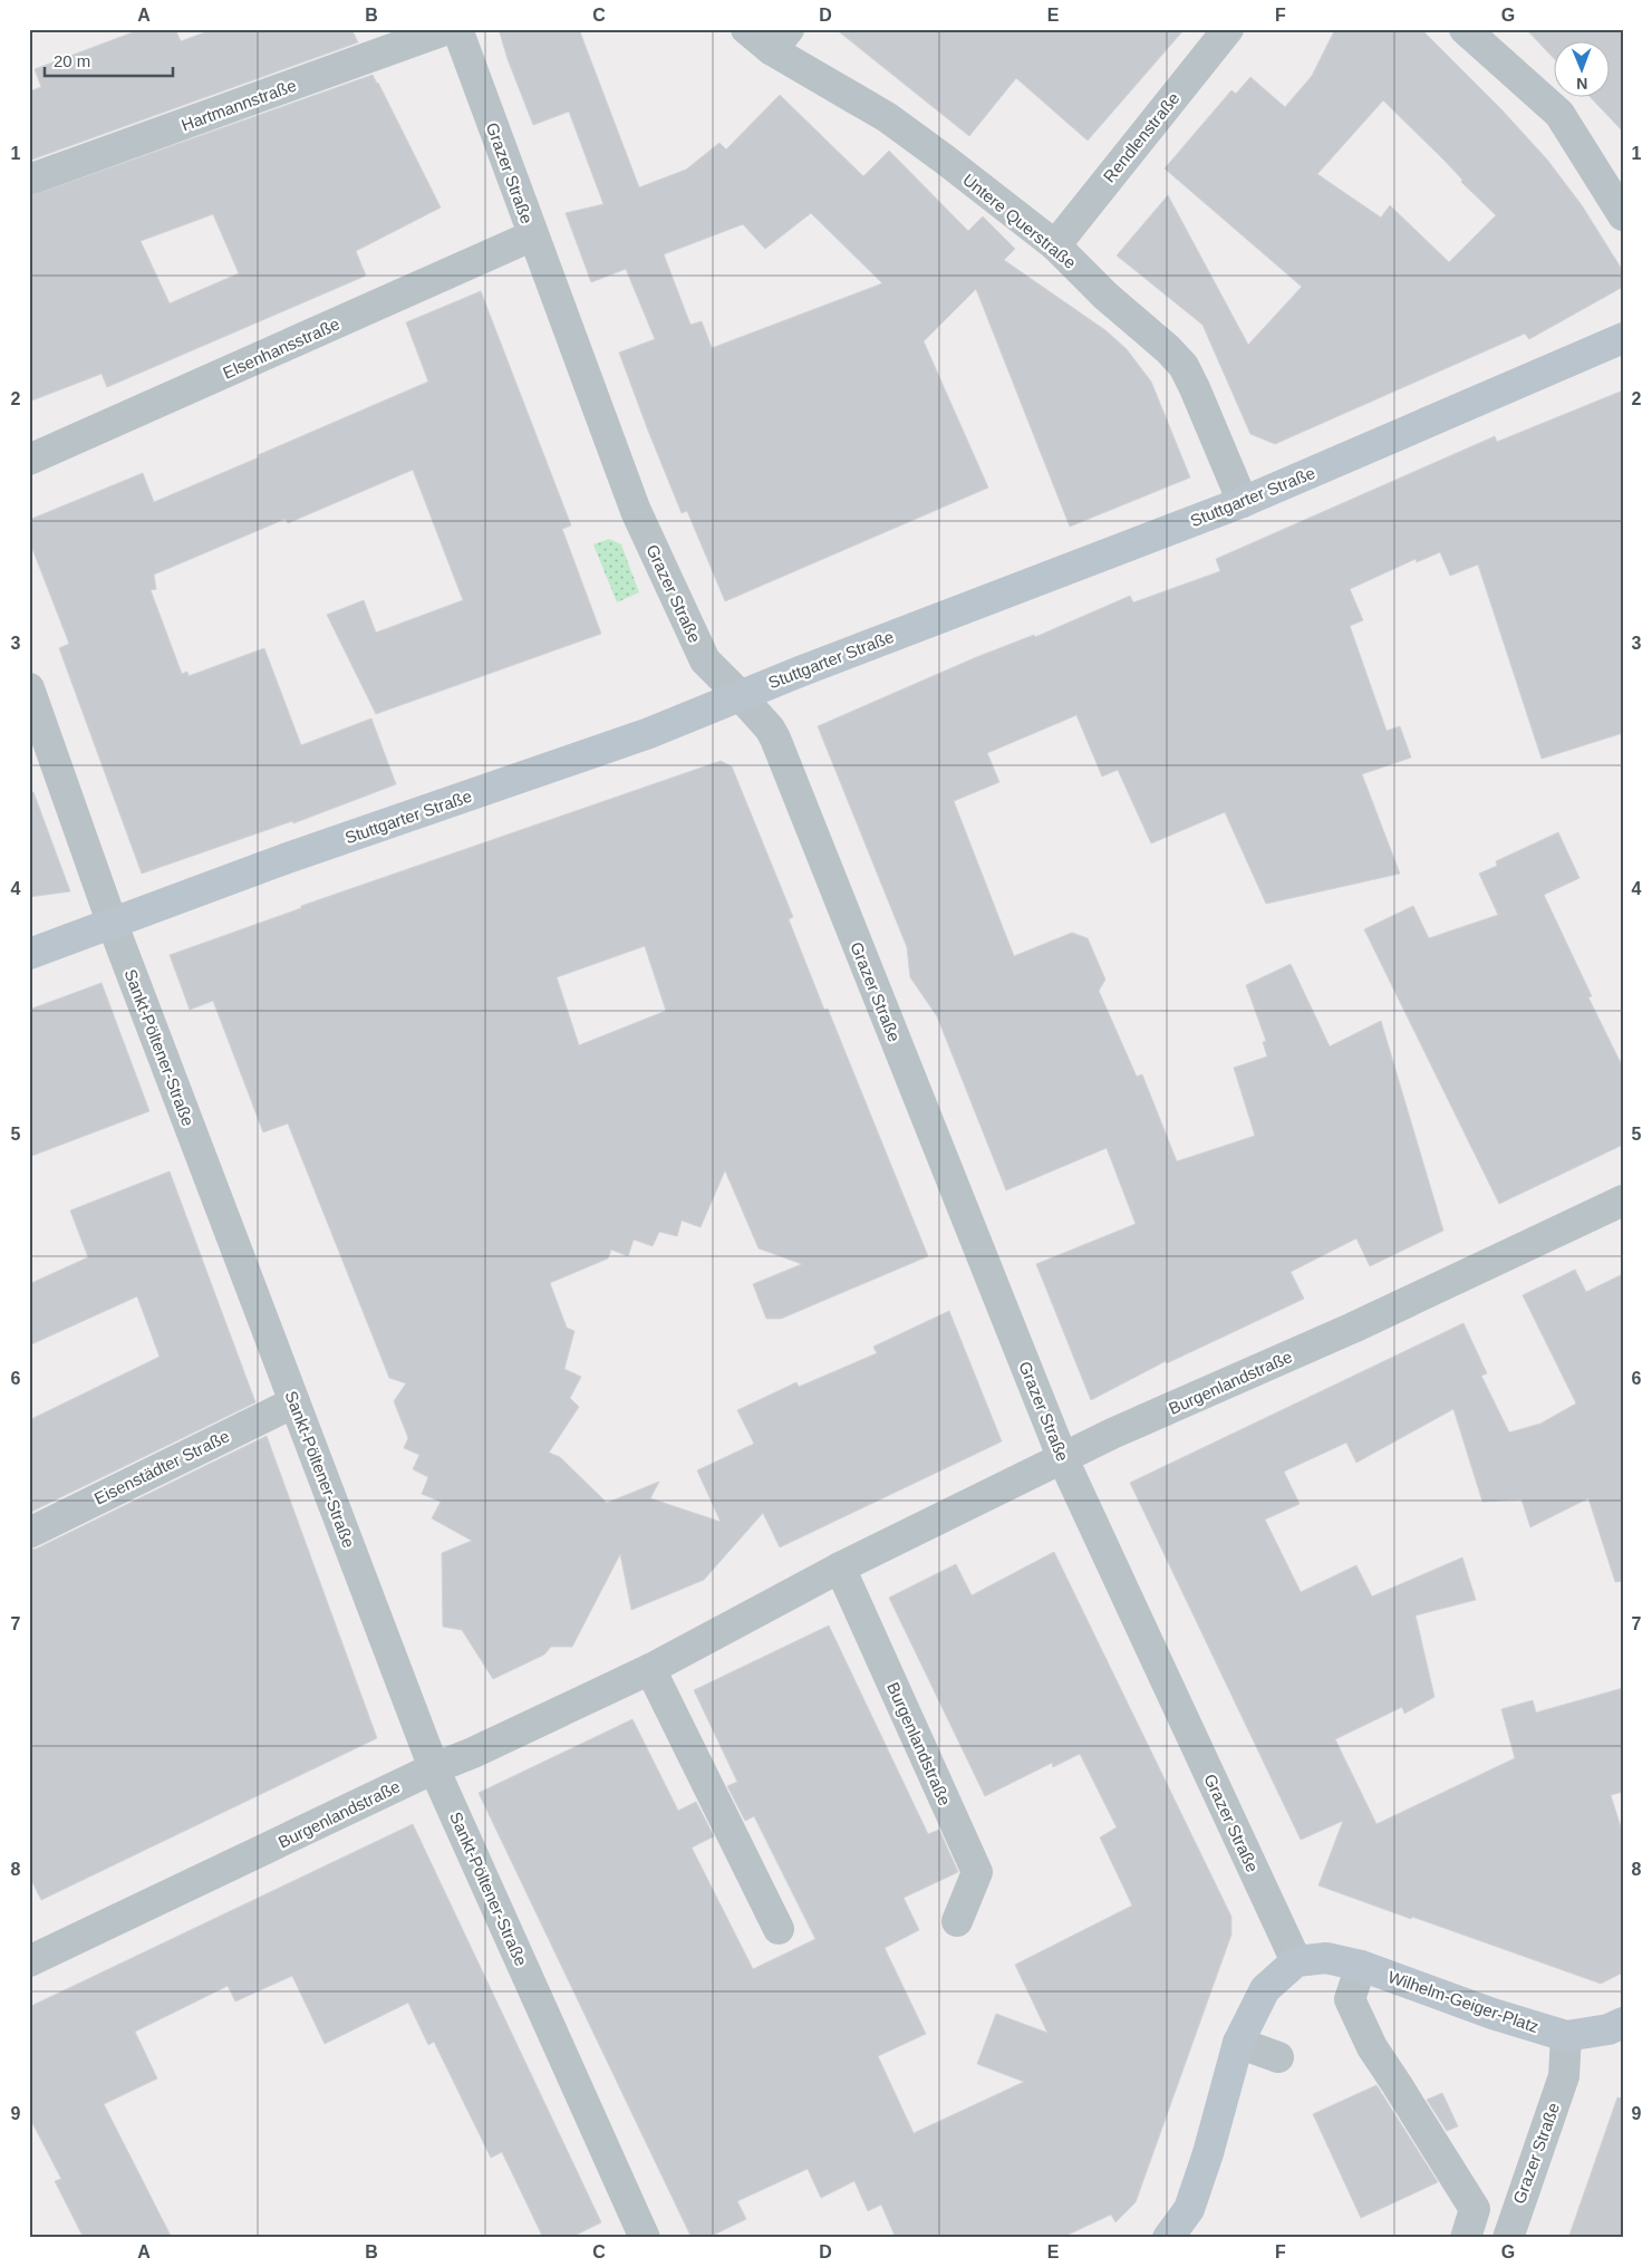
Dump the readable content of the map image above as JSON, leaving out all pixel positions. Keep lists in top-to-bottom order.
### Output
{
  "streets": {
    "street": [
      "Hartmannstraße",
      "Rendlenstraße",
      "Grazer Straße",
      "Untere Querstraße",
      "Elsenhansstraße",
      "Stuttgarter Straße",
      "Sankt-Pöltener-Straße",
      "Burgenlandstraße",
      "Eisenstädter Straße",
      "Wilhelm-Geiger-Platz"
    ]
  },
  "crossings": [
    ["Rendlenstraße", "Untere Querstraße"],
    ["Grazer Straße", "Elsenhansstraße"],
    ["Grazer Straße", "Stuttgarter Straße"],
    ["Grazer Straße", "Burgenlandstraße"],
    ["Grazer Straße", "Wilhelm-Geiger-Platz"],
    ["Untere Querstraße", "Stuttgarter Straße"],
    ["Stuttgarter Straße", "Sankt-Pöltener-Straße"],
    ["Sankt-Pöltener-Straße", "Burgenlandstraße"],
    ["Sankt-Pöltener-Straße", "Eisenstädter Straße"]
  ],
  "scale_bar": "20 m",
  "north": "bottom",
  "grid": {
    "columns": [
      "A",
      "B",
      "C",
      "D",
      "E",
      "F",
      "G"
    ],
    "rows": [
      "1",
      "2",
      "3",
      "4",
      "5",
      "6",
      "7",
      "8",
      "9"
    ]
  }
}
